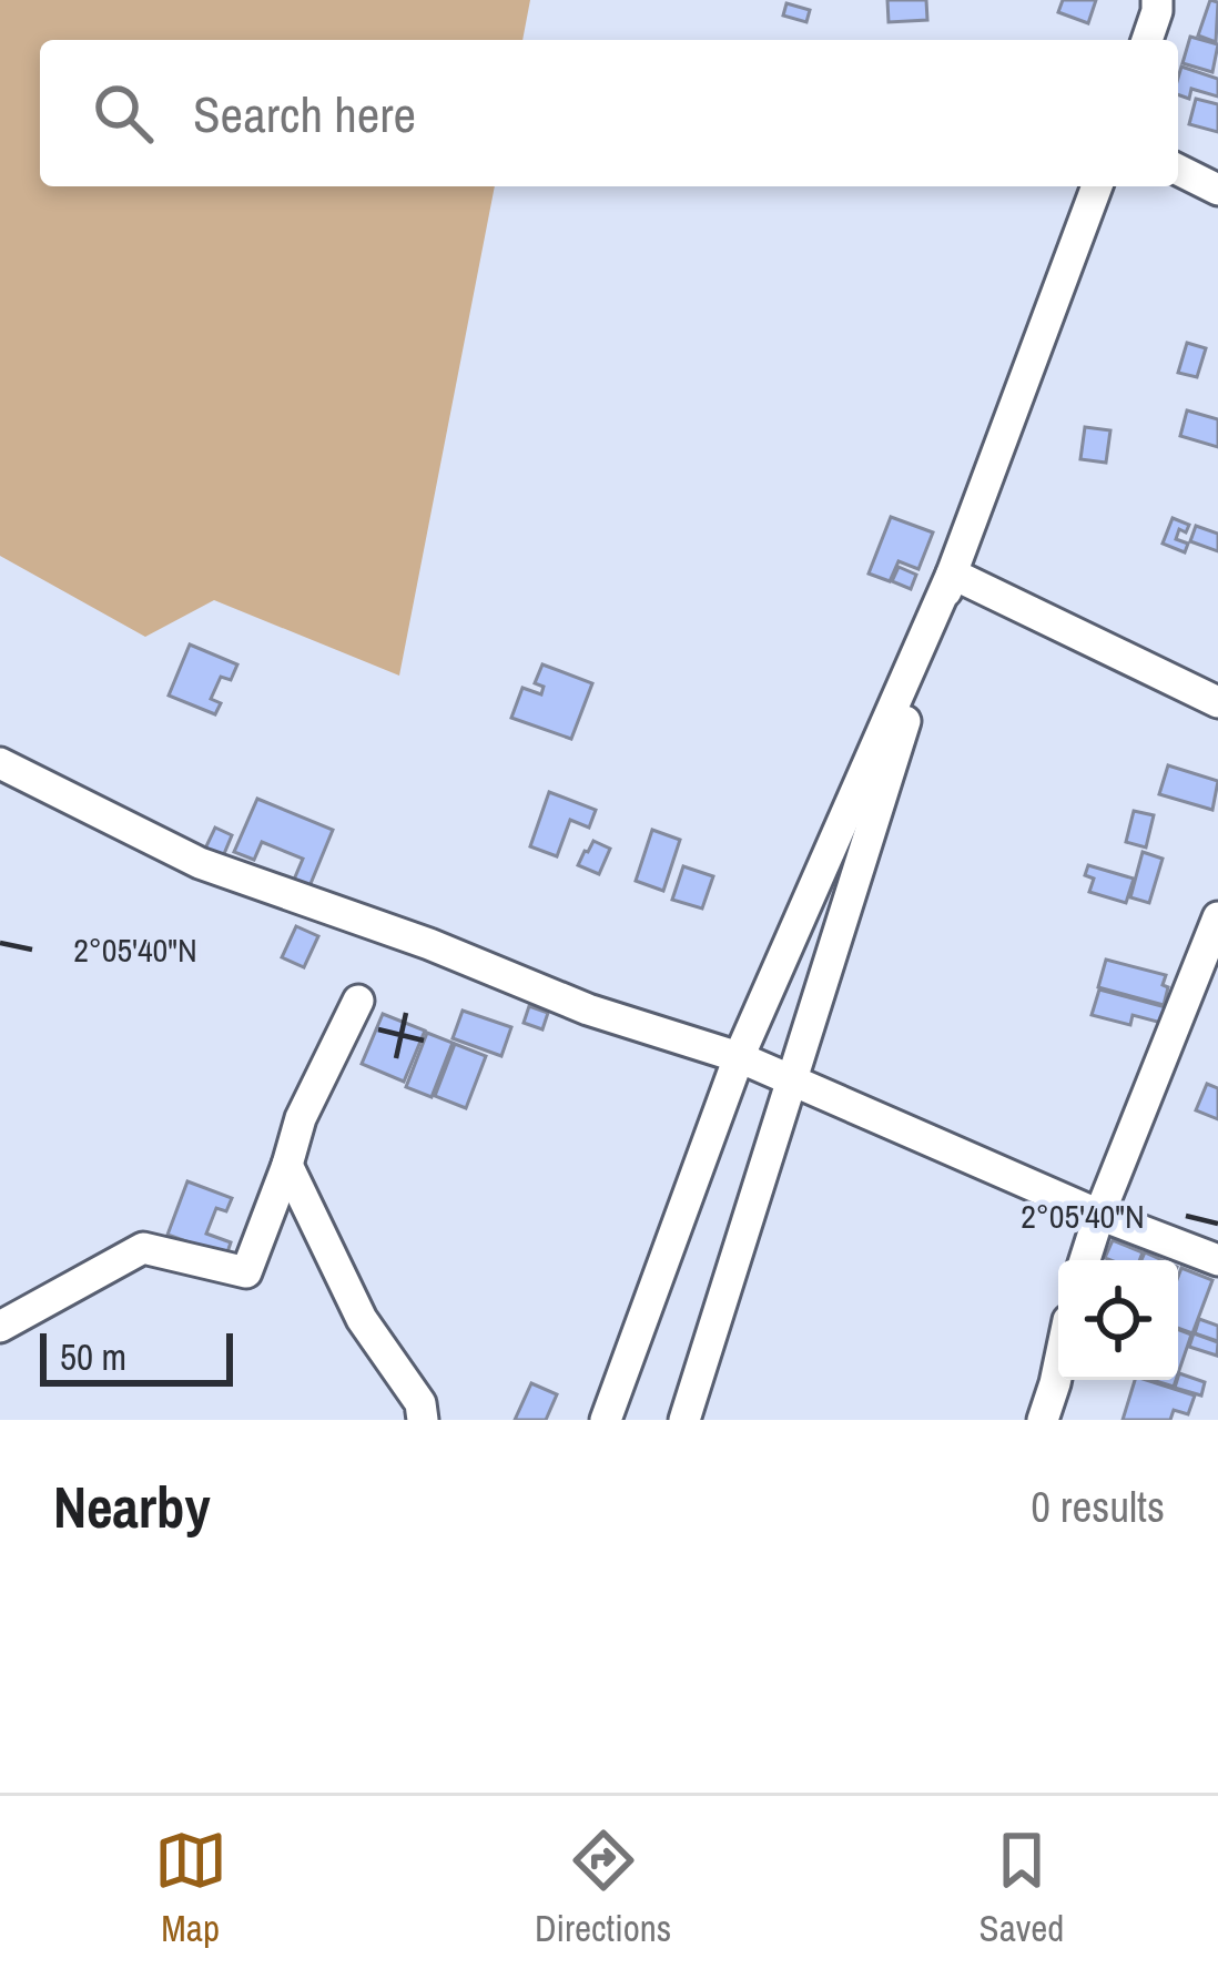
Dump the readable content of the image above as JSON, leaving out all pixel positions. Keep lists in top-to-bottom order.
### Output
{
  "scale_bar": "50 m",
  "page": {
    "search": "Search here",
    "scale": "50 m",
    "heading": ["Nearby", "0 results"],
    "nav": ["Map", "Directions", "Saved"]
  },
  "coordinates": ["2°05'40\"N"]
}
